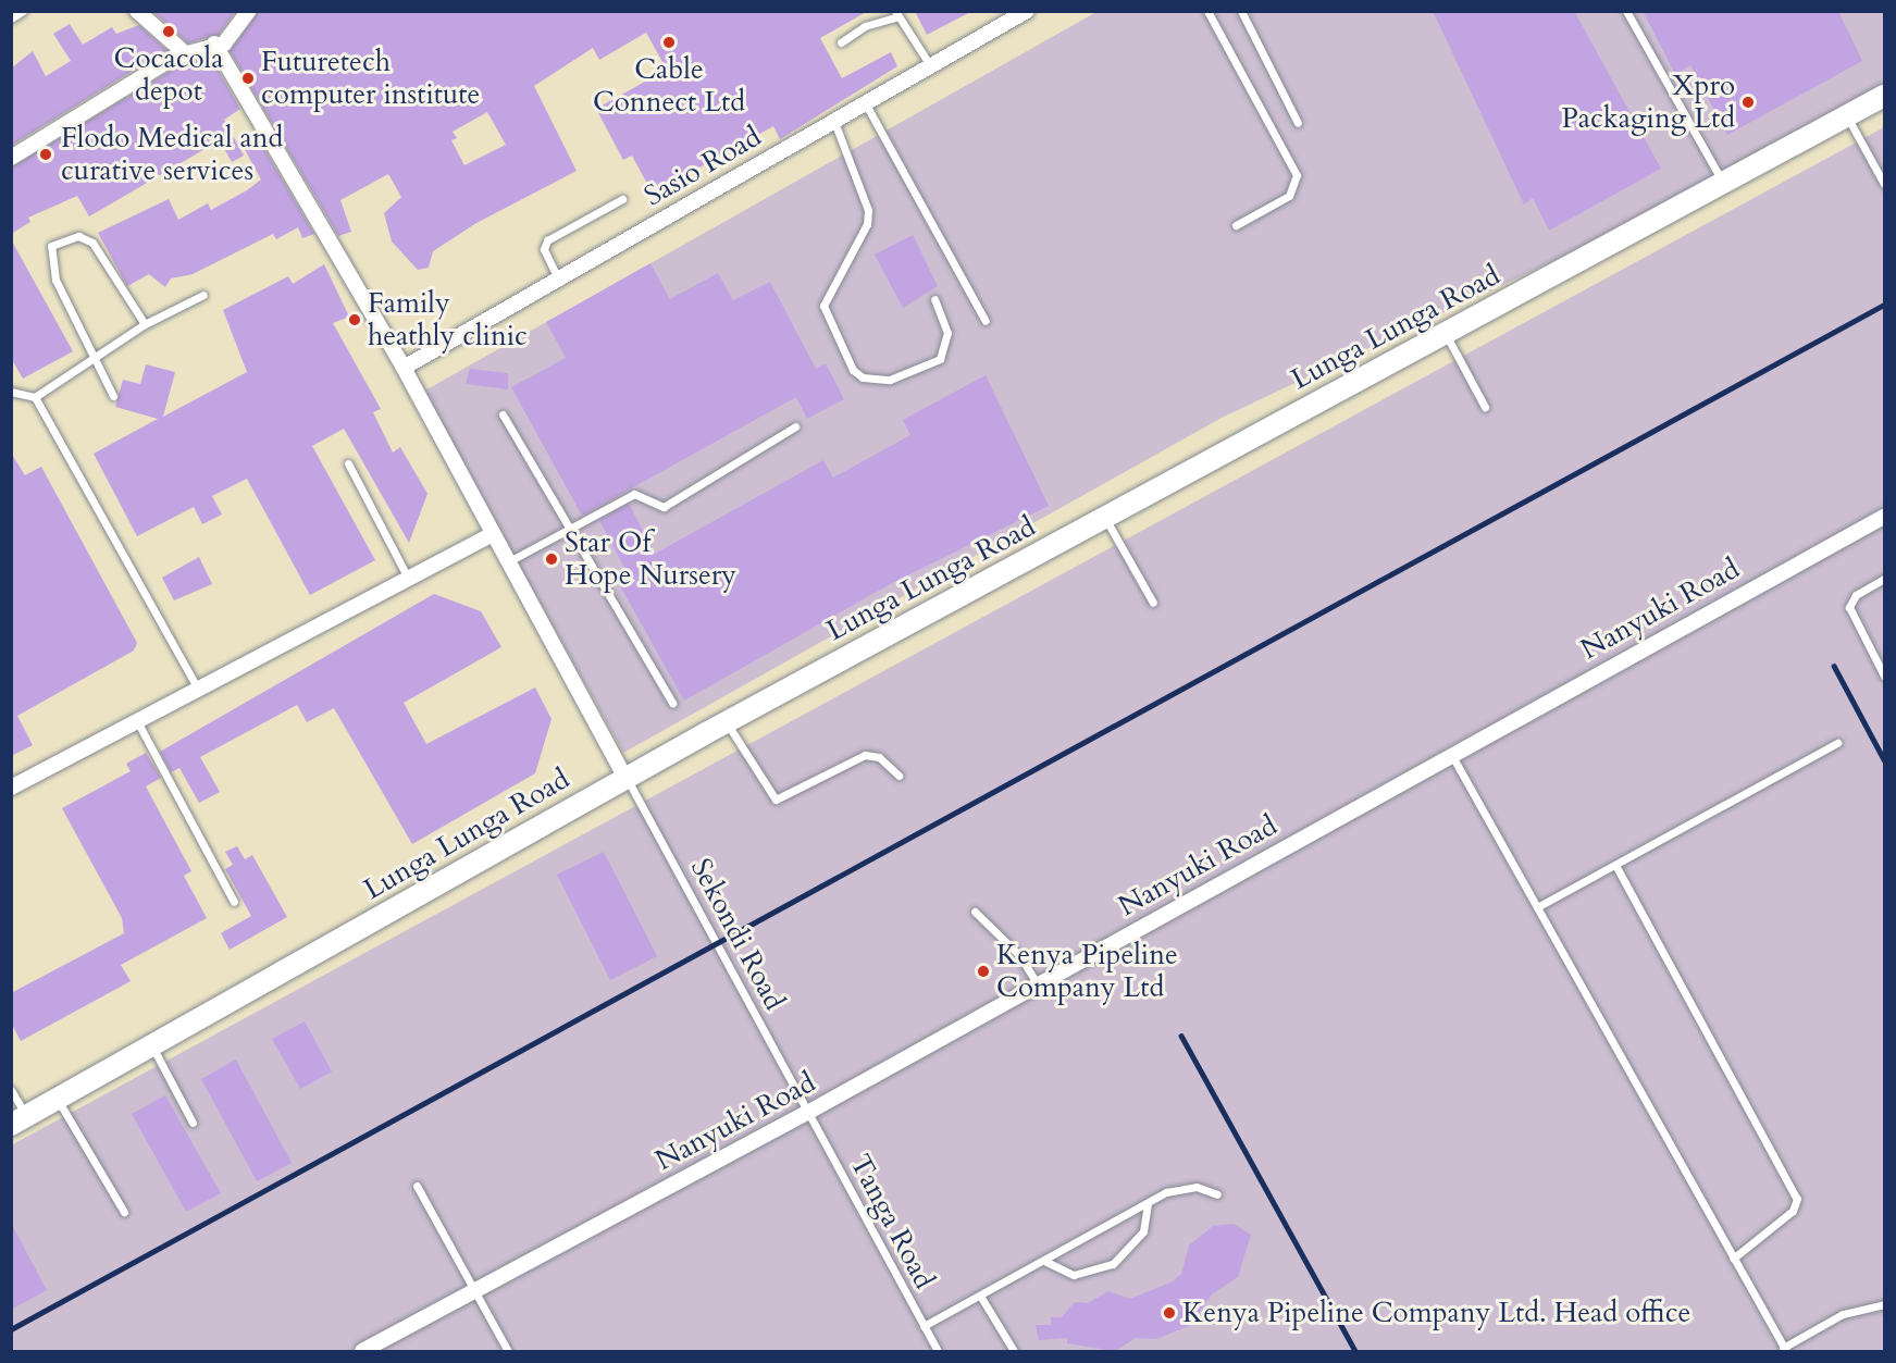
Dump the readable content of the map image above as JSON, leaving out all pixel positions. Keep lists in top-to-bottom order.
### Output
{
  "streets": {
    "main road": ["Lunga Lunga Road"],
    "street": ["Sasio Road", "Nanyuki Road"],
    "lane": ["Sekondi Road", "Tanga Road"]
  },
  "crossings": [
    ["Lunga Lunga Road", "Sekondi Road"],
    ["Nanyuki Road", "Sekondi Road"],
    ["Nanyuki Road", "Tanga Road"],
    ["Sekondi Road", "Tanga Road"]
  ],
  "places": [
    "Cocacola depot",
    "Cable Connect Ltd",
    "Futuretech computer institute",
    "Xpro Packaging Ltd",
    "Flodo Medical and curative services",
    "Family heathly clinic",
    "Star Of Hope Nursery",
    "Kenya Pipeline Company Ltd",
    "Kenya Pipeline Company Ltd. Head office"
  ]
}
